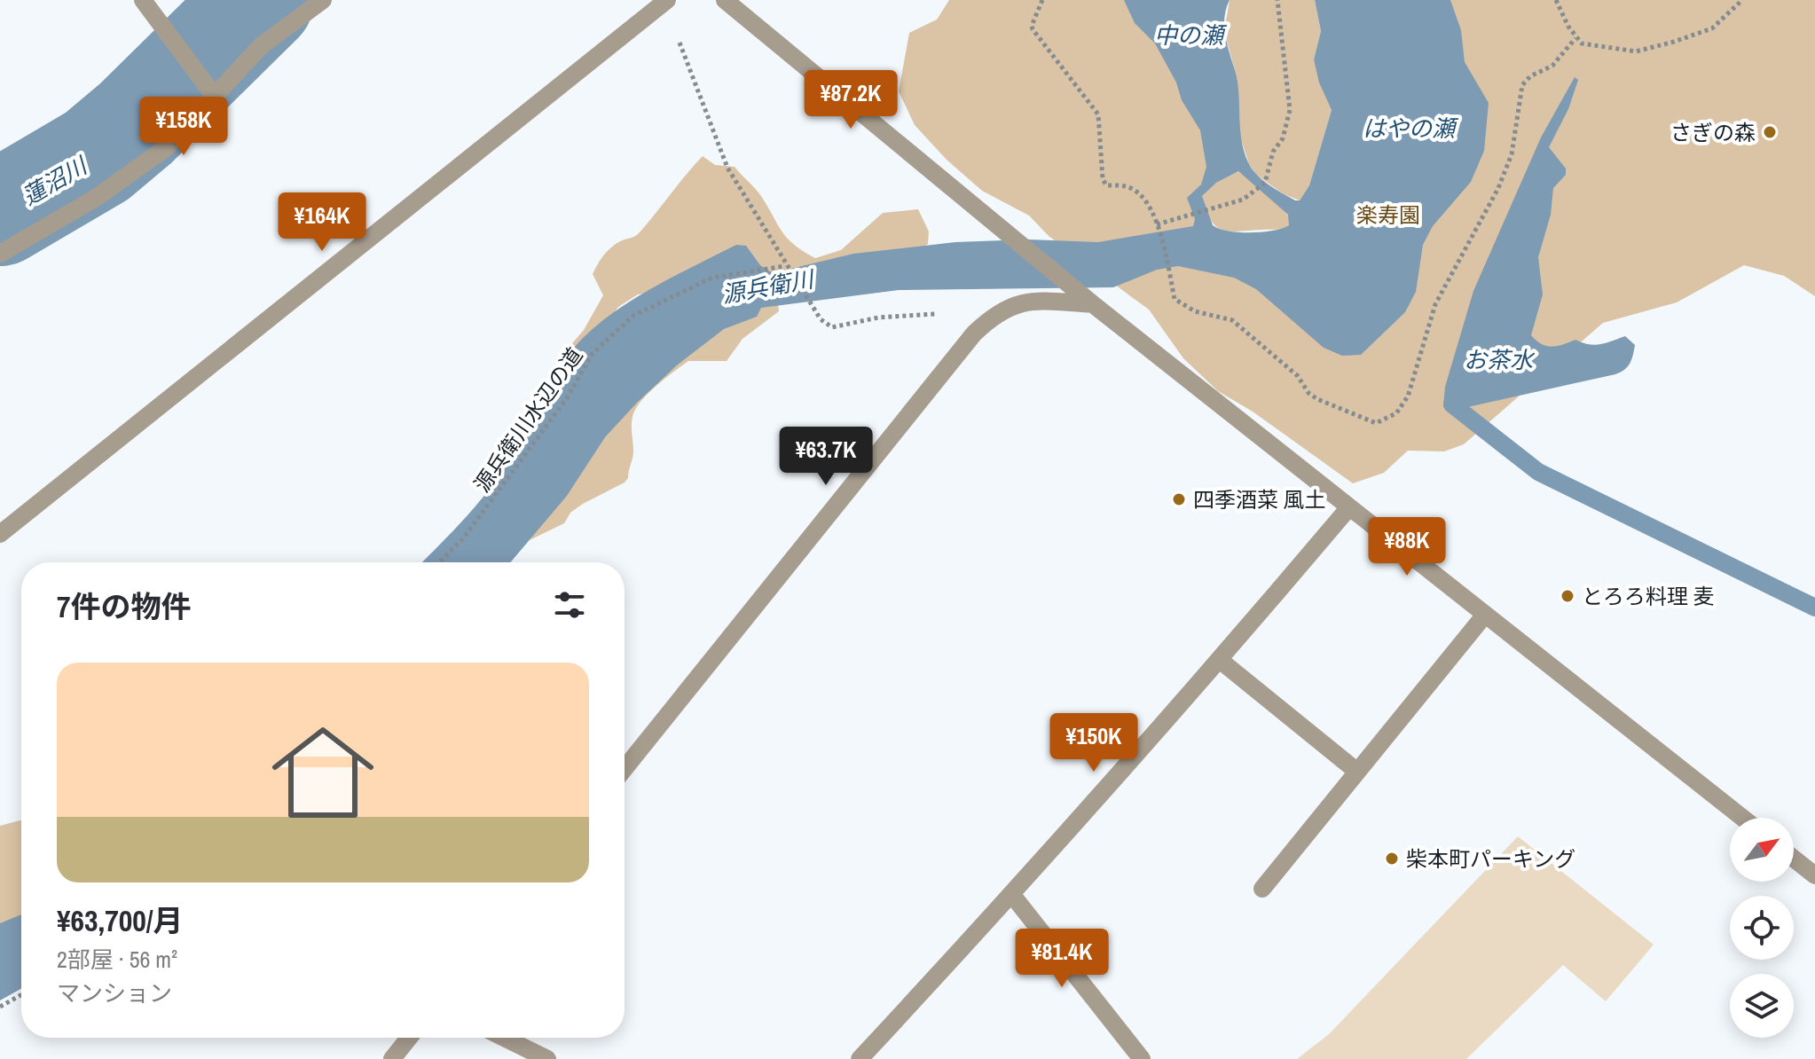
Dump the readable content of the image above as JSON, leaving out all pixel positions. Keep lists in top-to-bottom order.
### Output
{
  "streets": {
    "path": ["源兵衛川水辺の道"]
  },
  "water": [
    "中の瀬",
    "はやの瀬",
    "蓮沼川",
    "源兵衛川",
    "お茶水"
  ],
  "parks": ["楽寿園"],
  "places": [
    "さぎの森",
    "四季酒菜 風土",
    "とろろ料理 麦",
    "柴本町パーキング"
  ],
  "north": "top right",
  "page": {
    "price": [
      "¥87.2K",
      "¥158K",
      "¥164K",
      "¥63.7K",
      "¥88K",
      "¥150K",
      "¥81.4K"
    ],
    "heading": "7件の物件",
    "list": [
      {
        "name": "¥63,700/月",
        "note": "2部屋 · 56 m² · マンション"
      }
    ]
  }
}
